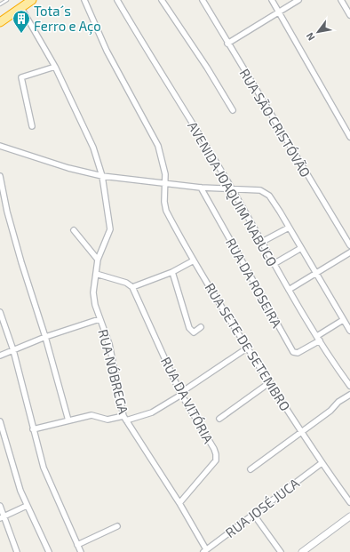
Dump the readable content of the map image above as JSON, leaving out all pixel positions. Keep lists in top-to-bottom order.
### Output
{
  "streets": {
    "street": [
      "RUA SÃO CRISTÓVÃO",
      "AVENIDA JOAQUIM NABUCO",
      "RUA DA ROSEIRA",
      "RUA SETE DE SETEMBRO",
      "RUA NÓBREGA",
      "RUA DA VITÓRIA",
      "RUA JOSÉ JUCA"
    ]
  },
  "crossings": [
    ["AVENIDA JOAQUIM NABUCO", "RUA DA ROSEIRA"],
    ["RUA SETE DE SETEMBRO", "RUA JOSÉ JUCA"],
    ["RUA NÓBREGA", "RUA DA VITÓRIA"],
    ["RUA NÓBREGA", "RUA JOSÉ JUCA"]
  ],
  "places": {
    "building": ["Tota´s Ferro e Aço"]
  },
  "north": "bottom left"
}
